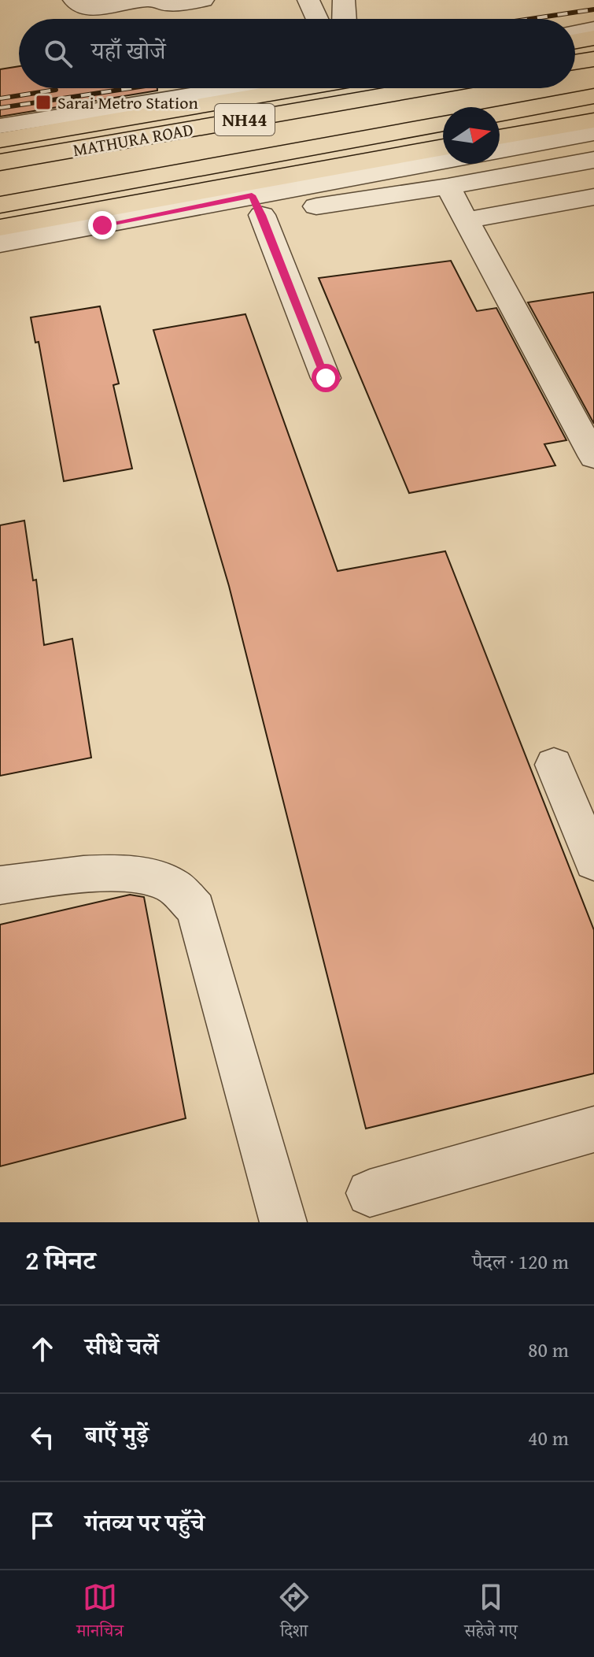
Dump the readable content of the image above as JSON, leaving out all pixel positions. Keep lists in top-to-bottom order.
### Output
{
  "streets": {
    "main road": ["NH44", "MATHURA ROAD"]
  },
  "places": {
    "transit": ["Sarai Metro Station"]
  },
  "north": "right",
  "page": {
    "search": "यहाँ खोजें",
    "heading": ["2 मिनट", "पैदल · 120 m"],
    "list": [
      ["सीधे चलें", "80 m"],
      ["बाएँ मुड़ें", "40 m"],
      "गंतव्य पर पहुँचे"
    ],
    "nav": ["मानचित्र", "दिशा", "सहेजे गए"]
  }
}
